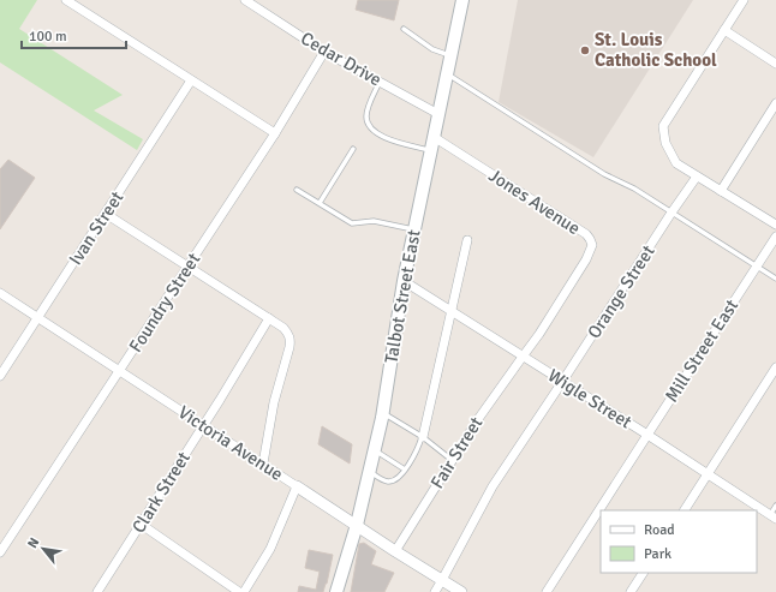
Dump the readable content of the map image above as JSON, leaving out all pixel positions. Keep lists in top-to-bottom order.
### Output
{
  "streets": {
    "main road": ["Talbot Street East"],
    "street": [
      "Cedar Drive",
      "Jones Avenue",
      "Ivan Street",
      "Orange Street",
      "Foundry Street",
      "Mill Street East",
      "Wigle Street",
      "Victoria Avenue",
      "Fair Street",
      "Clark Street"
    ]
  },
  "crossings": [
    ["Cedar Drive", "Talbot Street East"],
    ["Cedar Drive", "Foundry Street"],
    ["Jones Avenue", "Talbot Street East"],
    ["Jones Avenue", "Wigle Street"],
    ["Jones Avenue", "Fair Street"],
    ["Ivan Street", "Victoria Avenue"],
    ["Orange Street", "Wigle Street"],
    ["Orange Street", "Victoria Avenue"],
    ["Talbot Street East", "Wigle Street"],
    ["Talbot Street East", "Victoria Avenue"],
    ["Foundry Street", "Victoria Avenue"],
    ["Mill Street East", "Wigle Street"],
    ["Wigle Street", "Fair Street"],
    ["Victoria Avenue", "Fair Street"],
    ["Victoria Avenue", "Clark Street"]
  ],
  "places": ["St. Louis Catholic School"],
  "legend": ["Road", "Park"],
  "scale_bar": "100 m",
  "north": "top left"
}
